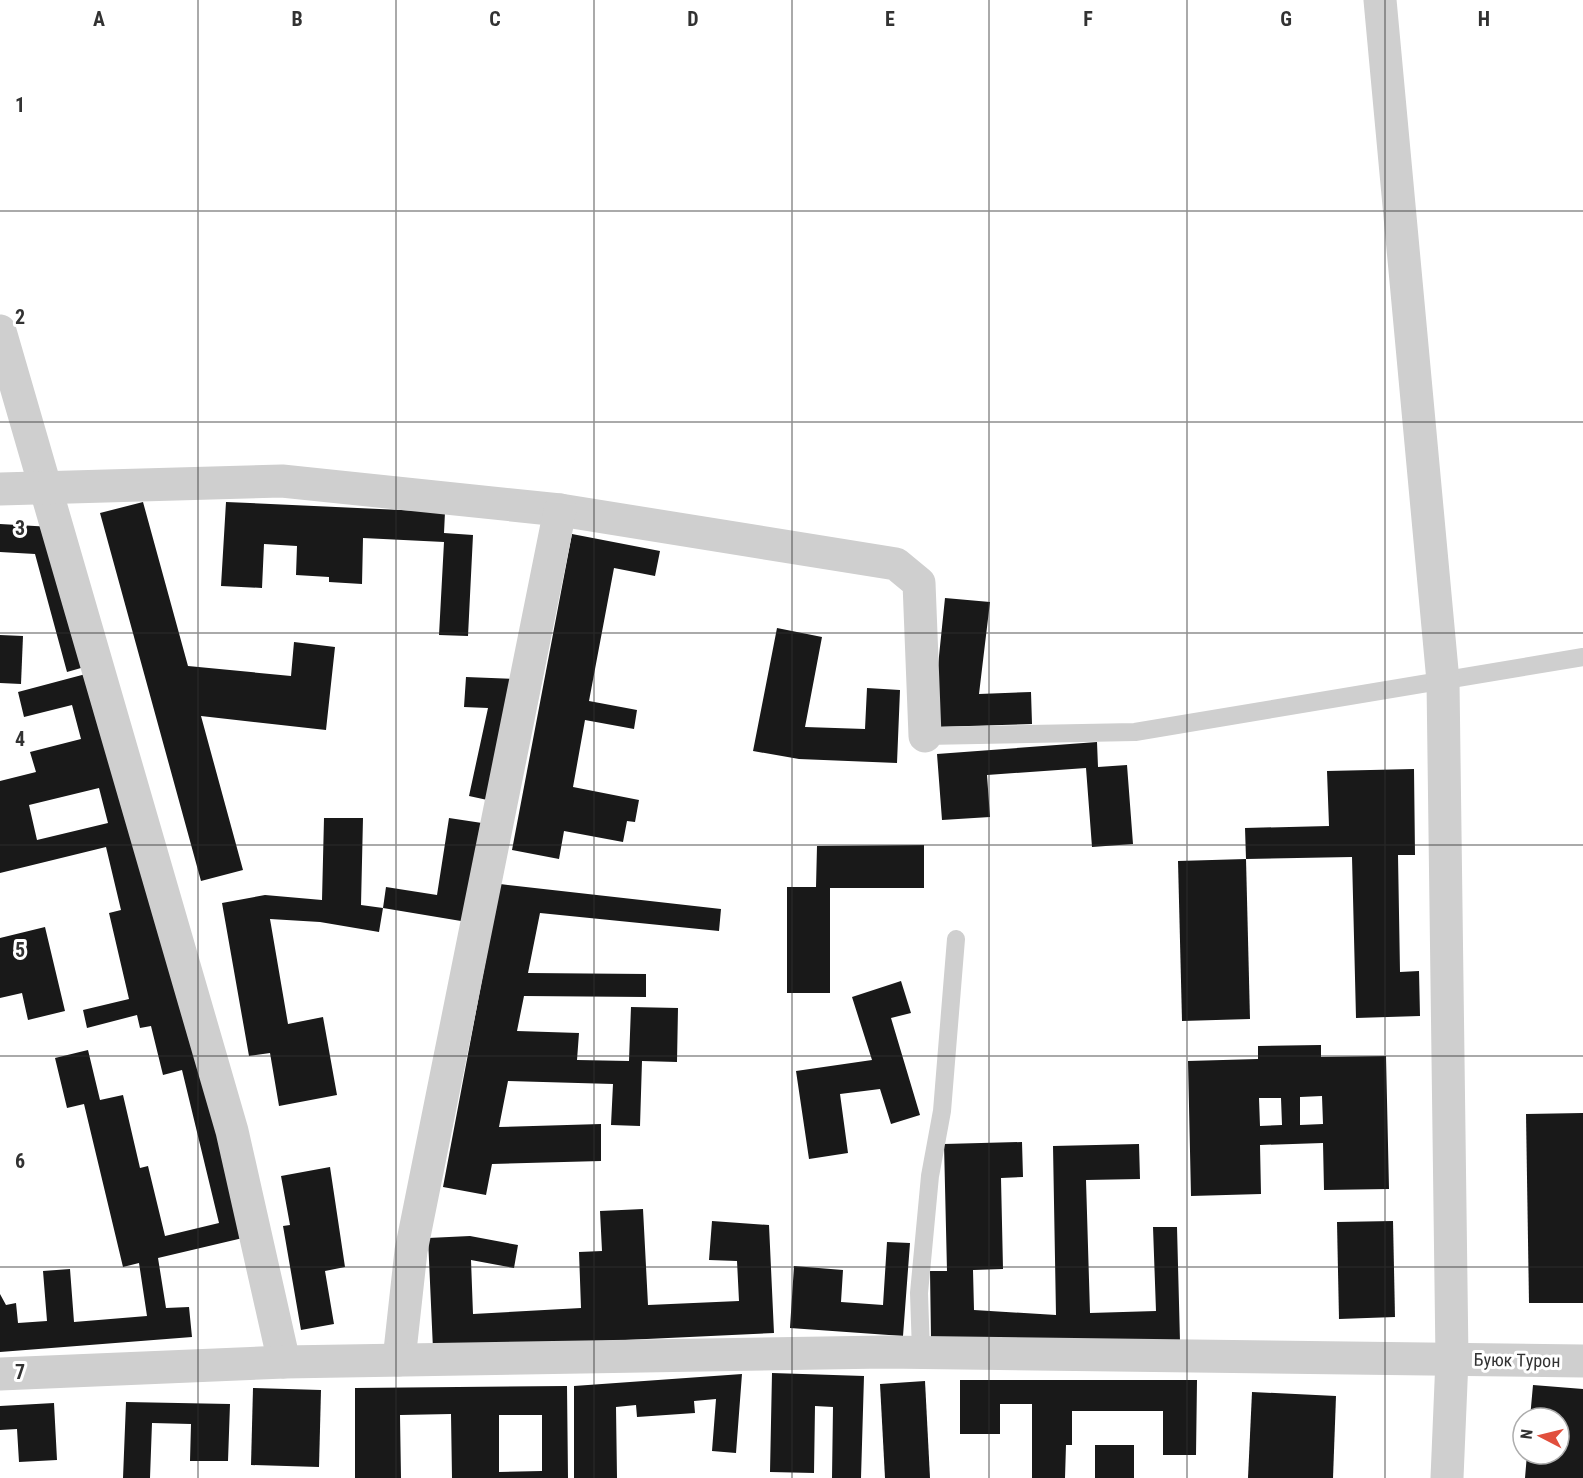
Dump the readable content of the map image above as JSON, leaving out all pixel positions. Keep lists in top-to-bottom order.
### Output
{
  "streets": {
    "street": ["Буюк Tурон"]
  },
  "north": "left",
  "grid": {
    "columns": [
      "A",
      "B",
      "C",
      "D",
      "E",
      "F",
      "G",
      "H"
    ],
    "rows": [
      "1",
      "2",
      "3",
      "4",
      "5",
      "6",
      "7"
    ]
  }
}
